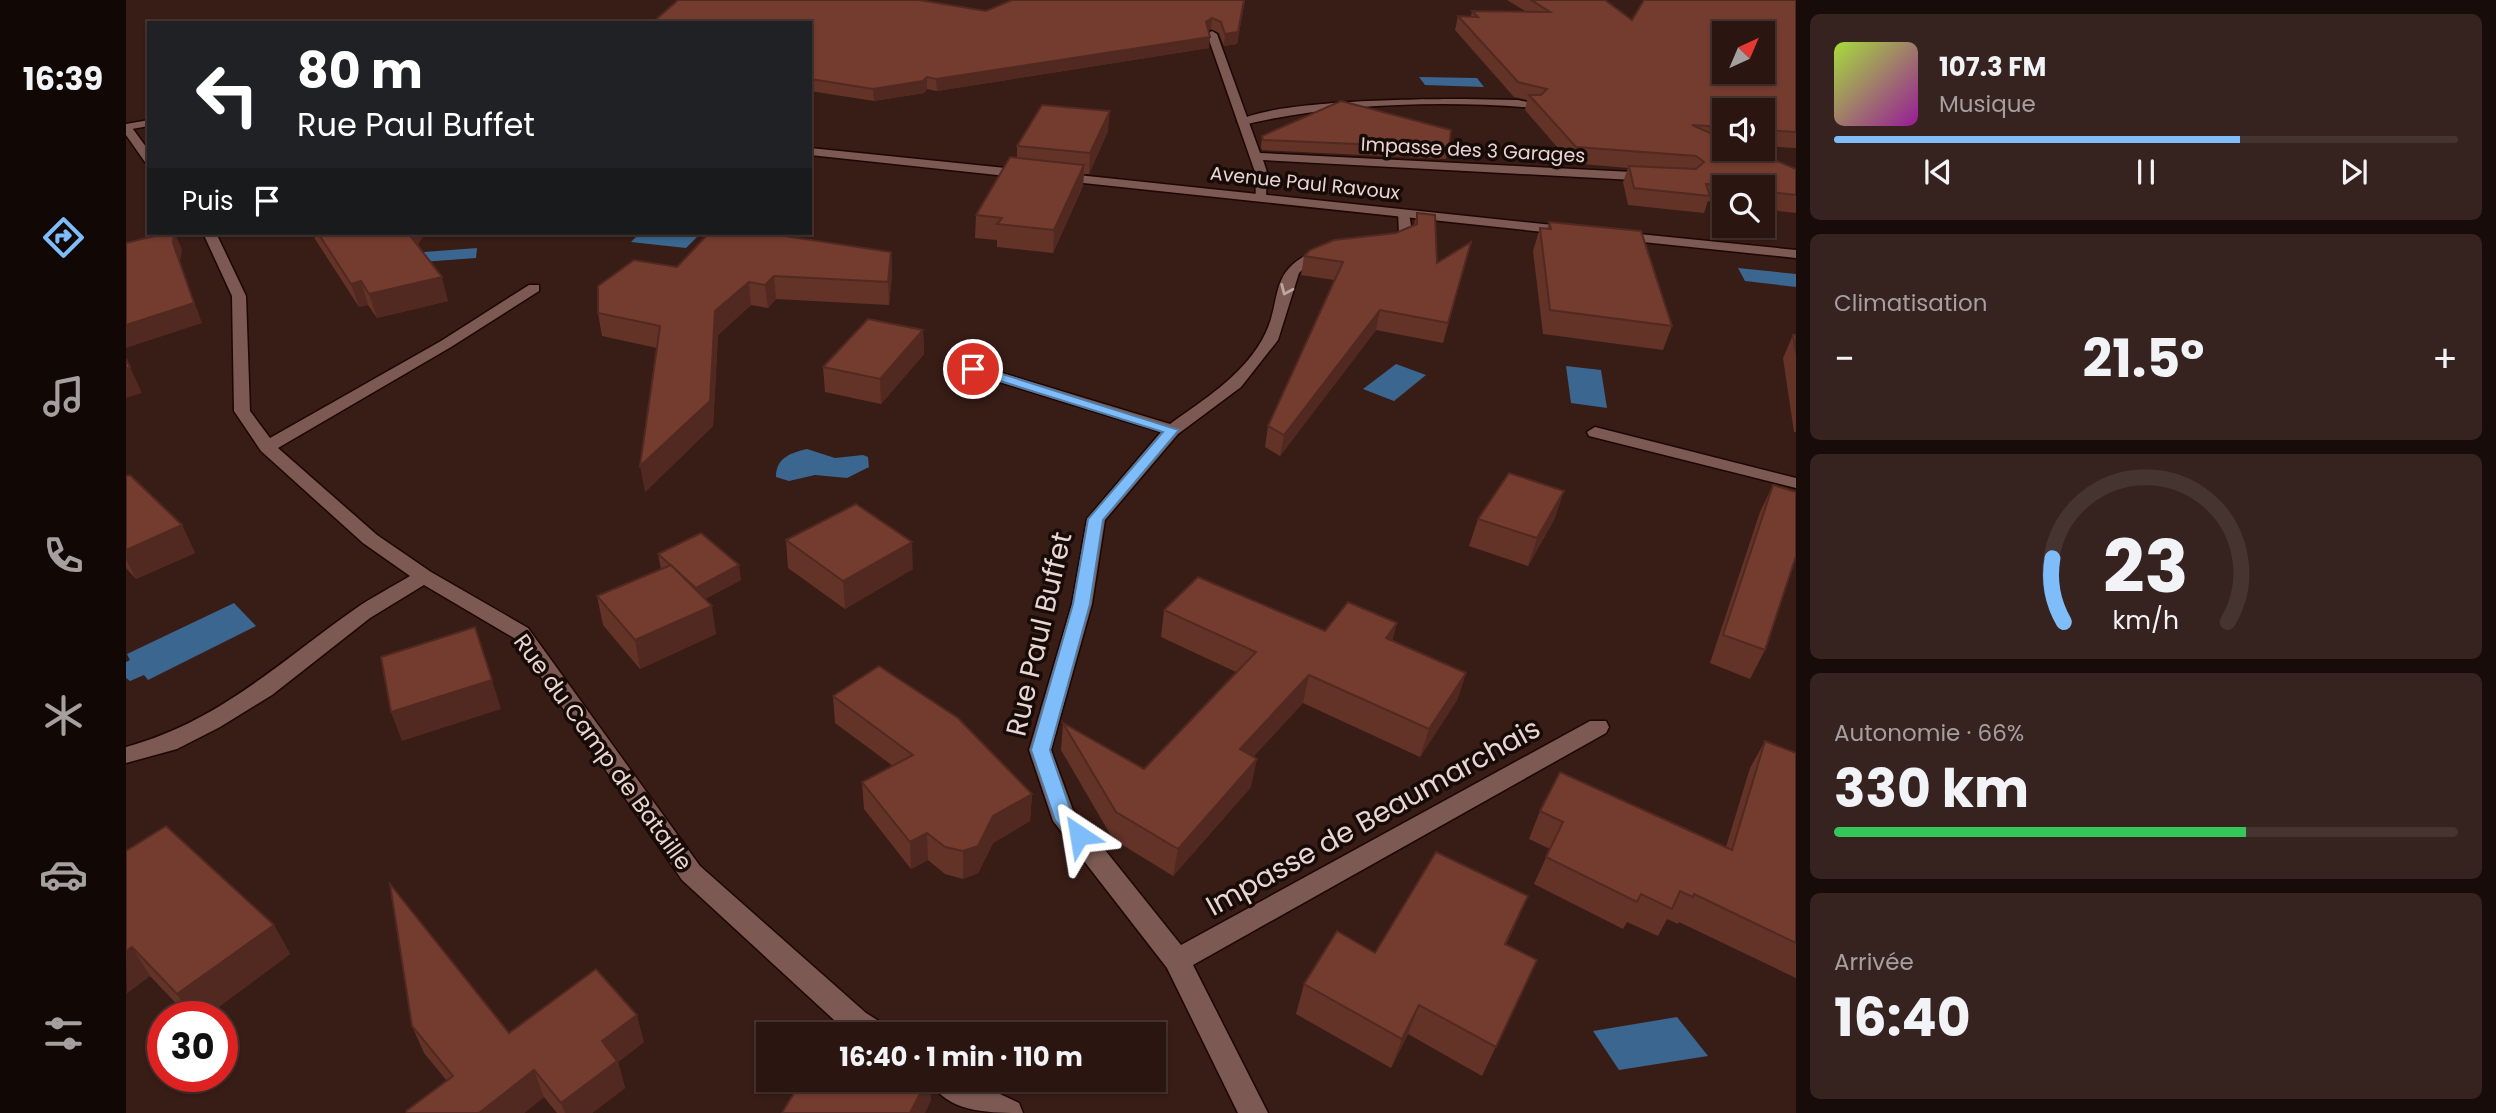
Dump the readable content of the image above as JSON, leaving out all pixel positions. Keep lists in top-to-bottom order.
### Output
{
  "streets": {
    "street": [
      "Impasse des 3 Garages",
      "Avenue Paul Ravoux",
      "Rue Paul Buffet",
      "Rue du Camp de Bataille",
      "Impasse de Beaumarchais"
    ]
  },
  "crossings": [
    ["Rue Paul Buffet", "Impasse de Beaumarchais"]
  ],
  "north": "top right",
  "page": {
    "tabs": "16:39",
    "turn": ["80 m", "Rue Paul Buffet"],
    "song": ["107.3 FM", "Musique"],
    "then": "Puis",
    "tile": [
      "Climatisation",
      ["Autonomie · 66%", "330 km"],
      ["Arrivée", "16:40"]
    ],
    "heat": ["−", "21.5°", "+"],
    "limit": "30",
    "trip": "16:40 · 1 min · 110 m",
    "gauge": ["23", "km/h"]
  }
}
